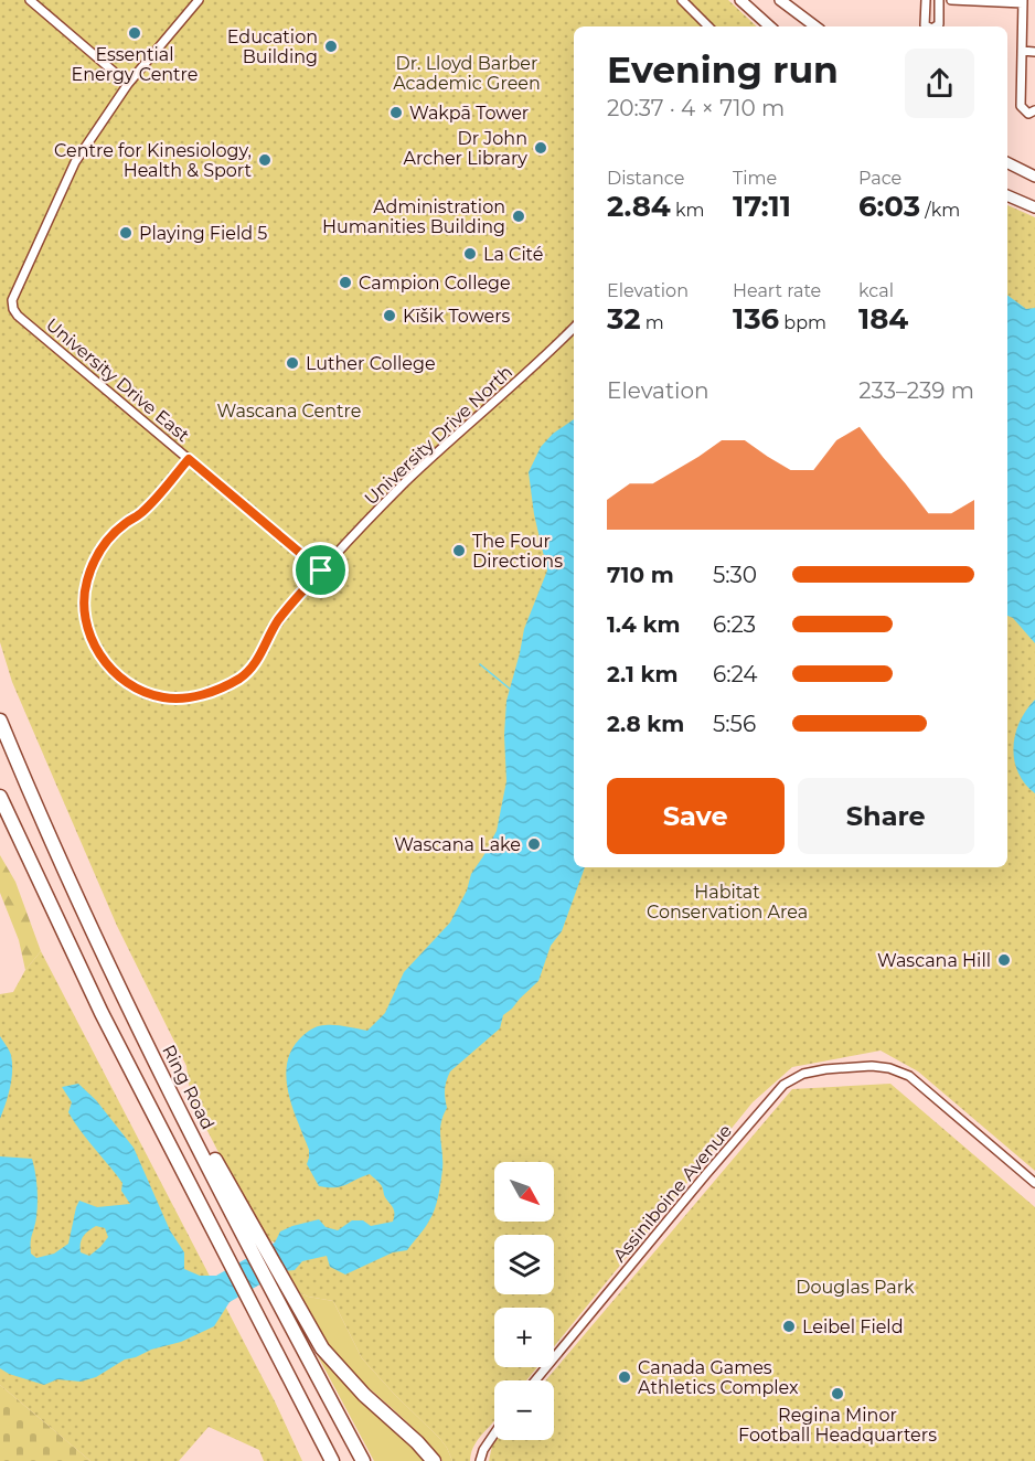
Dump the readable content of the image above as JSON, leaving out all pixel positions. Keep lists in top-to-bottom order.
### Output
{
  "streets": {
    "street": ["University Drive East", "University Drive North", "Assiniboine Avenue"]
  },
  "crossings": [
    ["University Drive East", "University Drive North"]
  ],
  "parks": [
    "Dr. Lloyd Barber Academic Green",
    "Wascana Centre",
    "Habitat Conservation Area",
    "Douglas Park"
  ],
  "places": [
    "Essential Energy Centre",
    "Education Building",
    "Wakpā Tower",
    "Dr John Archer Library",
    "Centre for Kinesiology, Health & Sport",
    "Administration Humanities Building",
    "Playing Field 5",
    "La Cité",
    "Campion College",
    "Kīšik Towers",
    "Luther College",
    "The Four Directions",
    "Wascana Lake",
    "Wascana Hill",
    "Leibel Field",
    "Canada Games Athletics Complex",
    "Regina Minor Football Headquarters"
  ],
  "north": "bottom right",
  "page": {
    "heading": ["Evening run", "20:37 · 4 × 710 m"],
    "stats": [
      ["Distance", "2.84 km"],
      ["Time", "17:11"],
      ["Pace", "6:03 /km"],
      ["Elevation", "32 m"],
      ["Heart rate", "136 bpm"],
      ["kcal", "184"]
    ],
    "chart": ["Elevation", "233–239 m"],
    "list": [
      {
        "name": "710 m",
        "note": "5:30"
      },
      {
        "name": "1.4 km",
        "note": "6:23"
      },
      {
        "name": "2.1 km",
        "note": "6:24"
      },
      {
        "name": "2.8 km",
        "note": "5:56"
      }
    ],
    "buttons": ["Save", "Share"],
    "map_buttons": ["+", "−"]
  }
}
